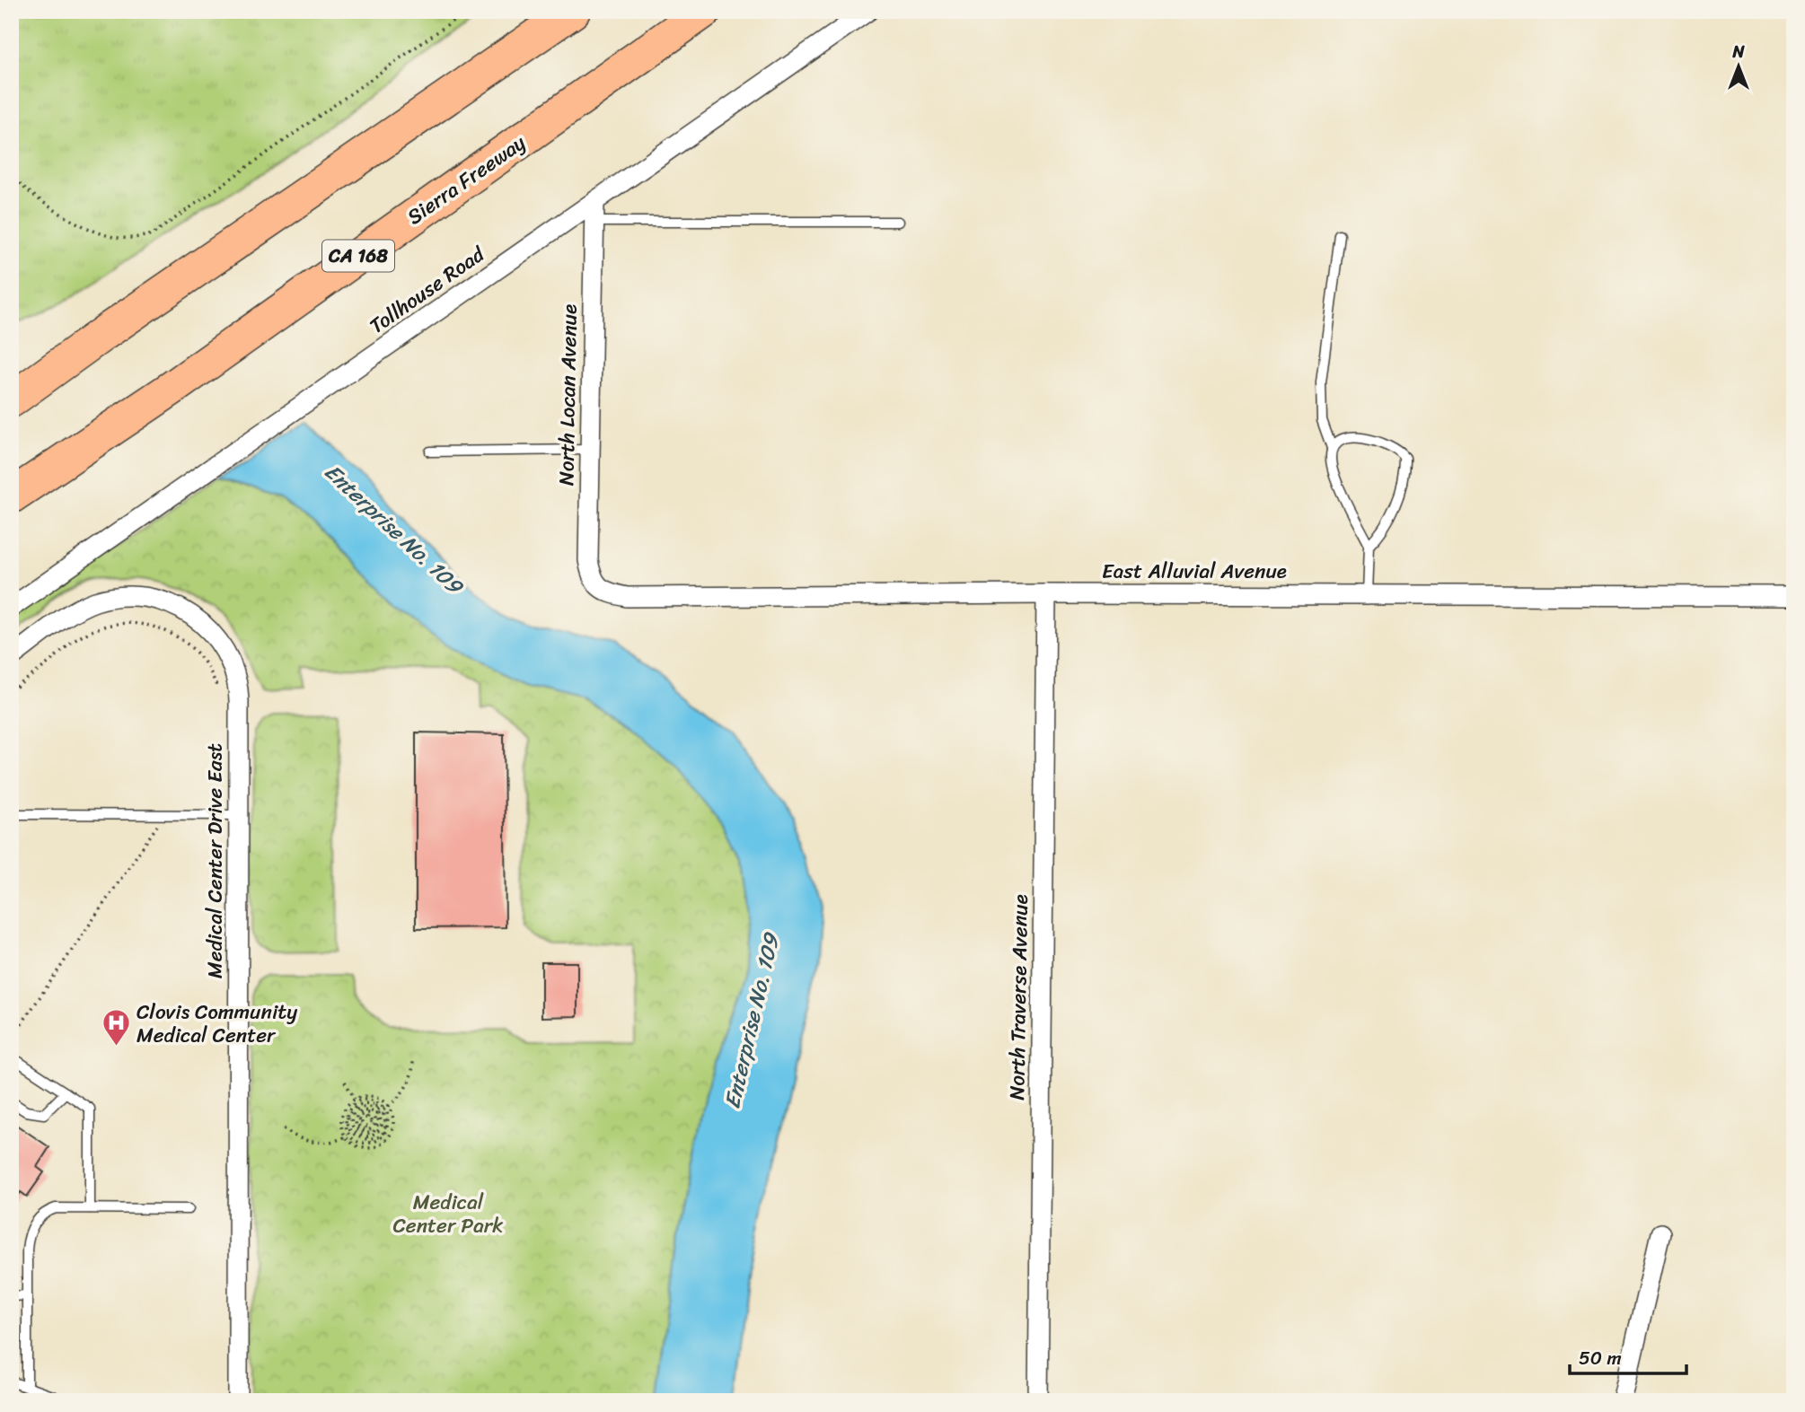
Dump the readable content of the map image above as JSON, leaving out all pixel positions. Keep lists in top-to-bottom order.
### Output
{
  "streets": {
    "highway": ["Sierra Freeway", "CA 168"],
    "street": [
      "Tollhouse Road",
      "North Locan Avenue",
      "East Alluvial Avenue",
      "Medical Center Drive East",
      "North Traverse Avenue"
    ]
  },
  "crossings": [
    ["Tollhouse Road", "North Locan Avenue"],
    ["North Locan Avenue", "East Alluvial Avenue"],
    ["East Alluvial Avenue", "North Traverse Avenue"]
  ],
  "water": ["Enterprise No. 109"],
  "parks": ["Medical Center Park"],
  "places": {
    "hospital": ["Clovis Community Medical Center"]
  },
  "scale_bar": "50 m",
  "north": "top"
}
